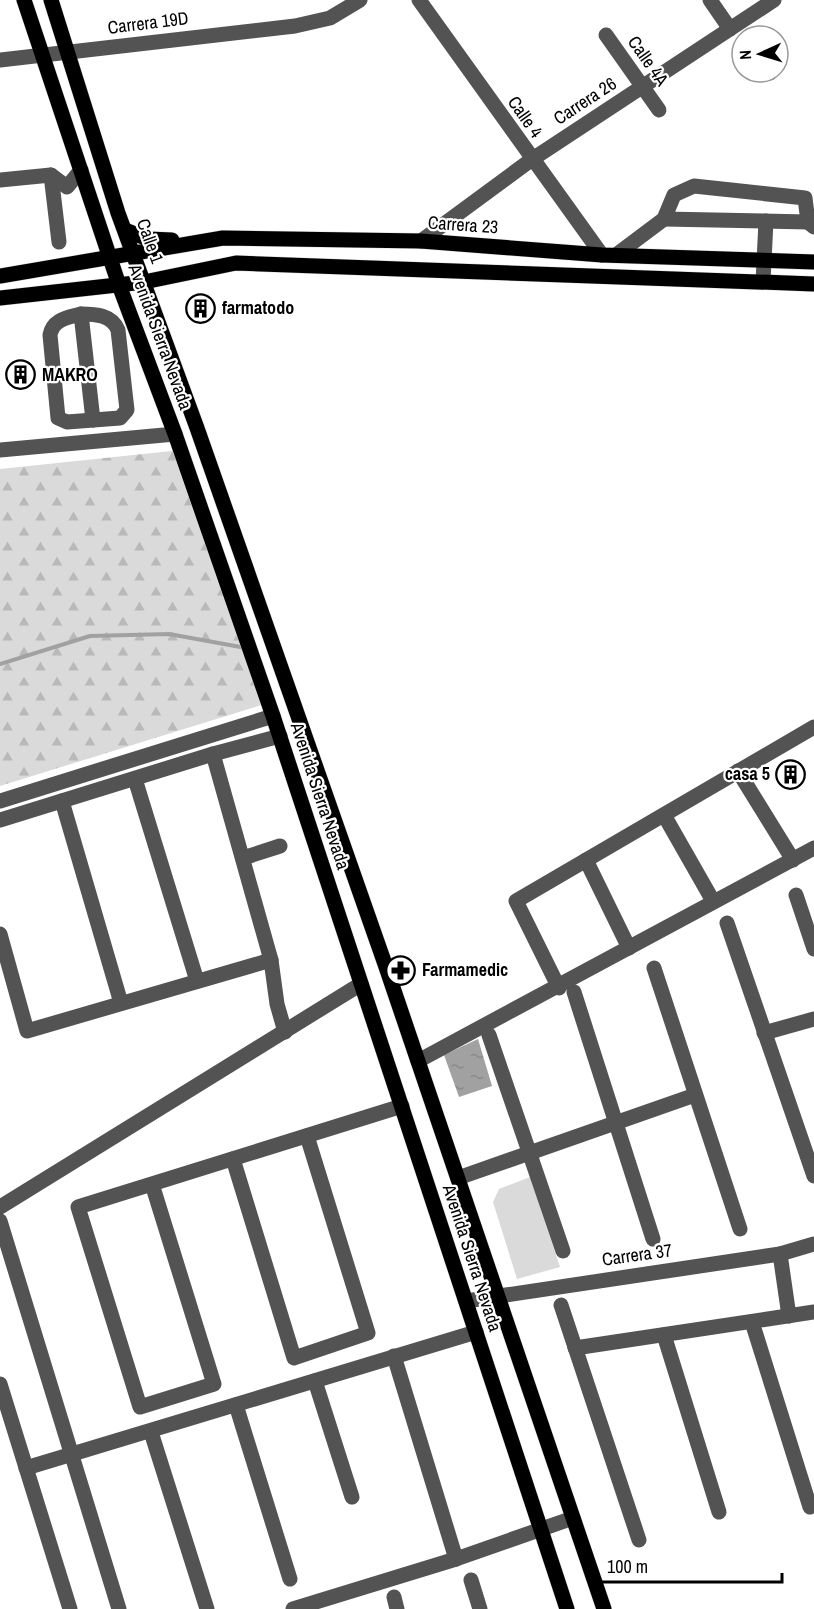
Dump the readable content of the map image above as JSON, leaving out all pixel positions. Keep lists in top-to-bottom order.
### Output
{
  "streets": {
    "main road": ["Carrera 23", "Calle 1", "Avenida Sierra Nevada"],
    "street": [
      "Carrera 19D",
      "Calle 4A",
      "Carrera 26",
      "Calle 4",
      "Carrera 37"
    ]
  },
  "crossings": [
    ["Carrera 19D", "Calle 1"],
    ["Carrera 19D", "Avenida Sierra Nevada"],
    ["Calle 4A", "Carrera 26"],
    ["Carrera 26", "Calle 4"],
    ["Carrera 26", "Carrera 23"],
    ["Calle 4", "Carrera 23"],
    ["Carrera 23", "Calle 1"],
    ["Carrera 23", "Avenida Sierra Nevada"],
    ["Calle 1", "Avenida Sierra Nevada"],
    ["Avenida Sierra Nevada", "Carrera 37"]
  ],
  "places": {
    "building": ["farmatodo", "MAKRO", "casa 5"],
    "pharmacy": ["Farmamedic"]
  },
  "scale_bar": "100 m",
  "north": "left"
}
